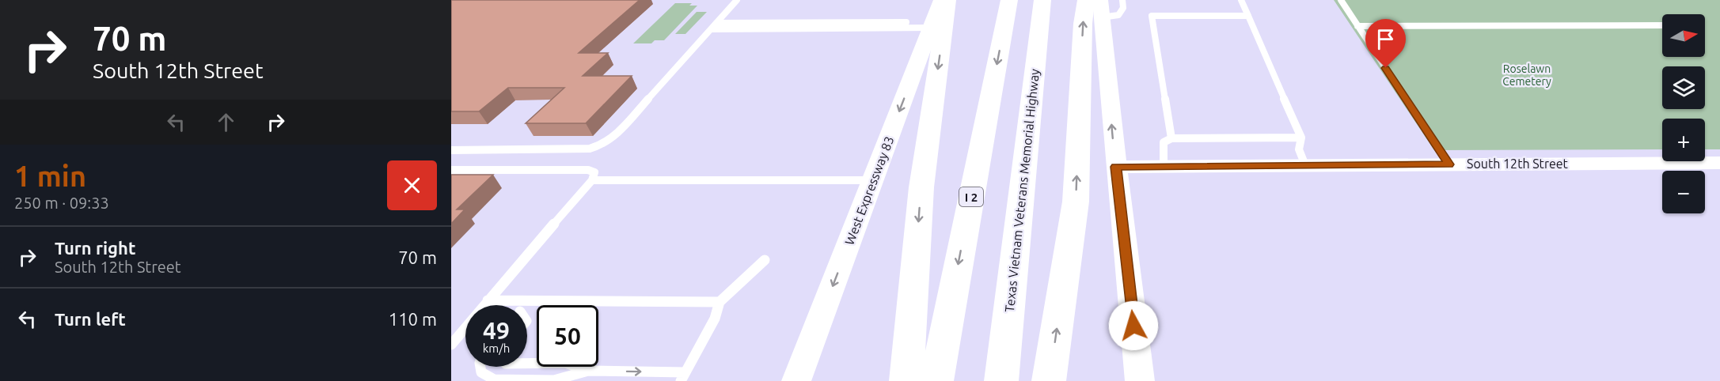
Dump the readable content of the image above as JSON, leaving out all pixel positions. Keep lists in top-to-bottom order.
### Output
{
  "streets": {
    "highway": ["Texas Vietnam Veterans Memorial Highway", "I 2"],
    "main road": ["South 12th Street", "West Expressway 83"]
  },
  "one_way": ["West Expressway 83"],
  "parks": ["Roselawn Cemetery"],
  "north": "right",
  "page": {
    "turn": ["70 m", "South 12th Street"],
    "map_buttons": ["+", "−"],
    "heading": ["1 min", "250 m · 09:33"],
    "list": [
      {
        "name": "Turn right",
        "note": "South 12th Street",
        "value": "70 m"
      },
      {
        "name": "Turn left",
        "value": "110 m"
      }
    ],
    "speed": "49 km/h",
    "limit": "50"
  }
}
